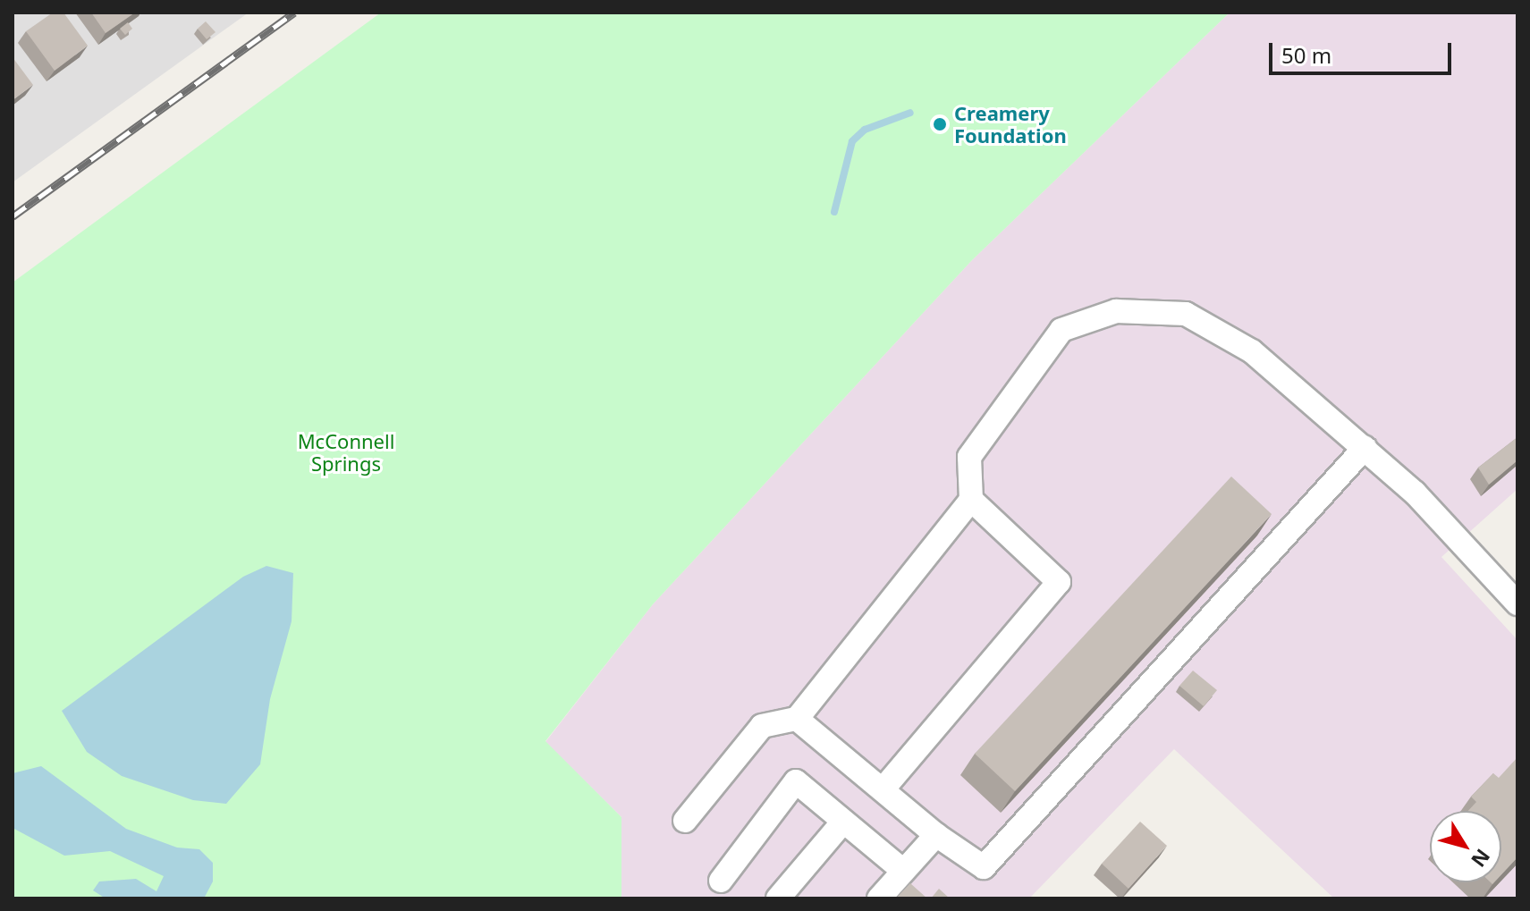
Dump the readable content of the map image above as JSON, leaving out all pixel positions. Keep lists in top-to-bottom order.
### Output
{
  "parks": ["McConnell Springs"],
  "places": ["Creamery Foundation"],
  "scale_bar": "50 m",
  "north": "bottom right"
}
